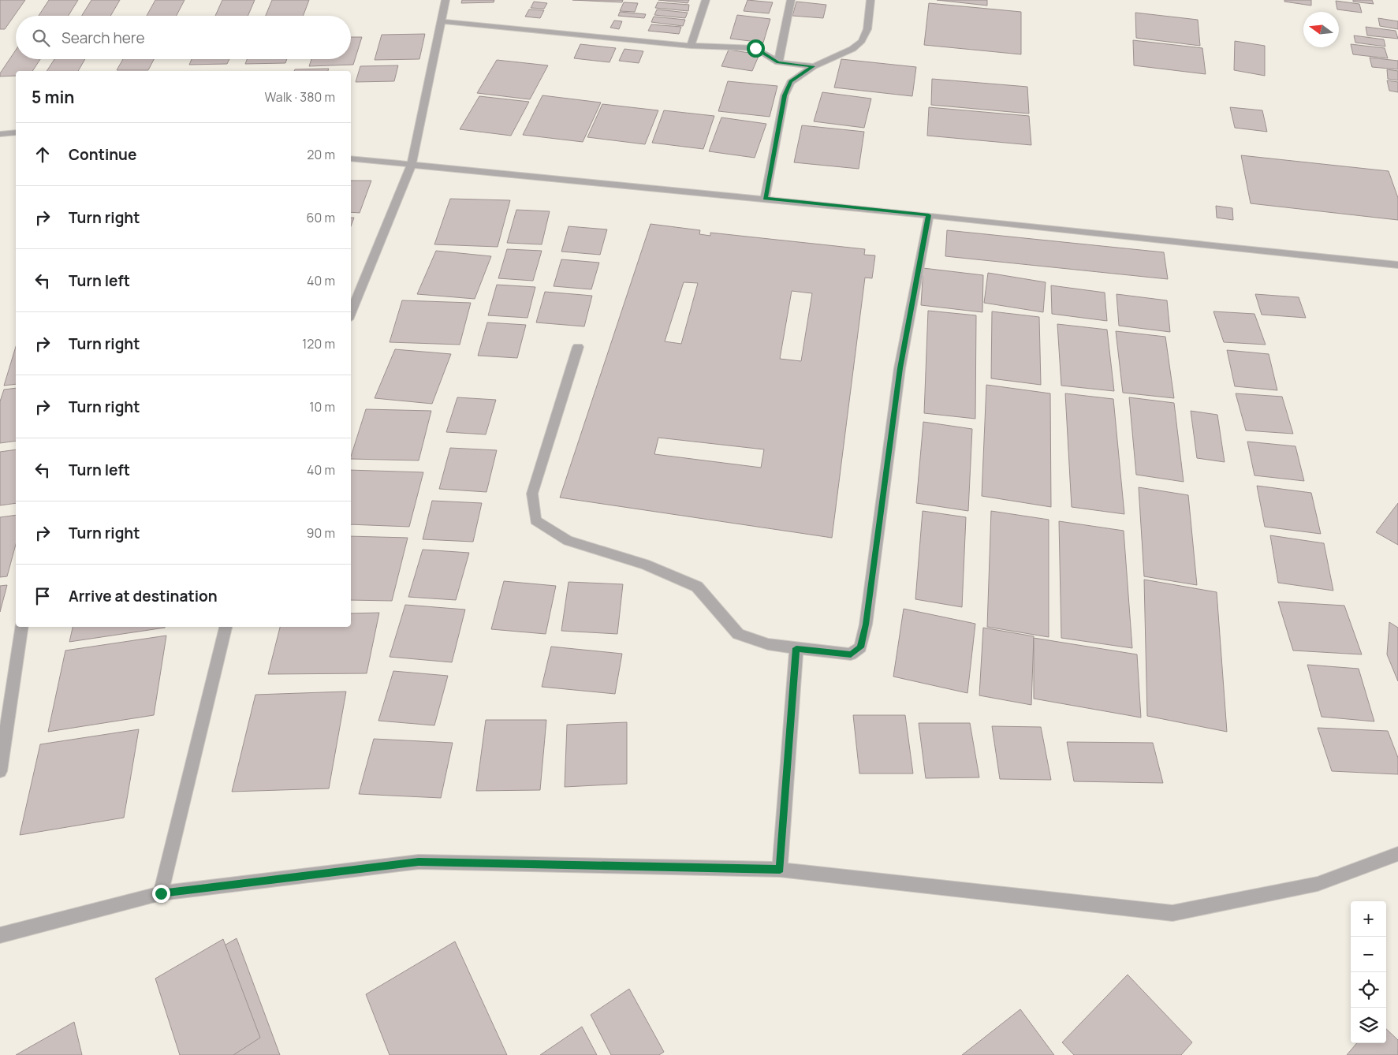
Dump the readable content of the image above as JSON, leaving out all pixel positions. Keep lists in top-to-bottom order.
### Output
{
  "north": "left",
  "page": {
    "search": "Search here",
    "heading": ["5 min", "Walk · 380 m"],
    "list": [
      ["Continue", "20 m"],
      ["Turn right", "60 m"],
      ["Turn left", "40 m"],
      ["Turn right", "120 m"],
      ["Turn right", "10 m"],
      ["Turn left", "40 m"],
      ["Turn right", "90 m"],
      "Arrive at destination"
    ],
    "map_buttons": ["+", "−"]
  }
}
